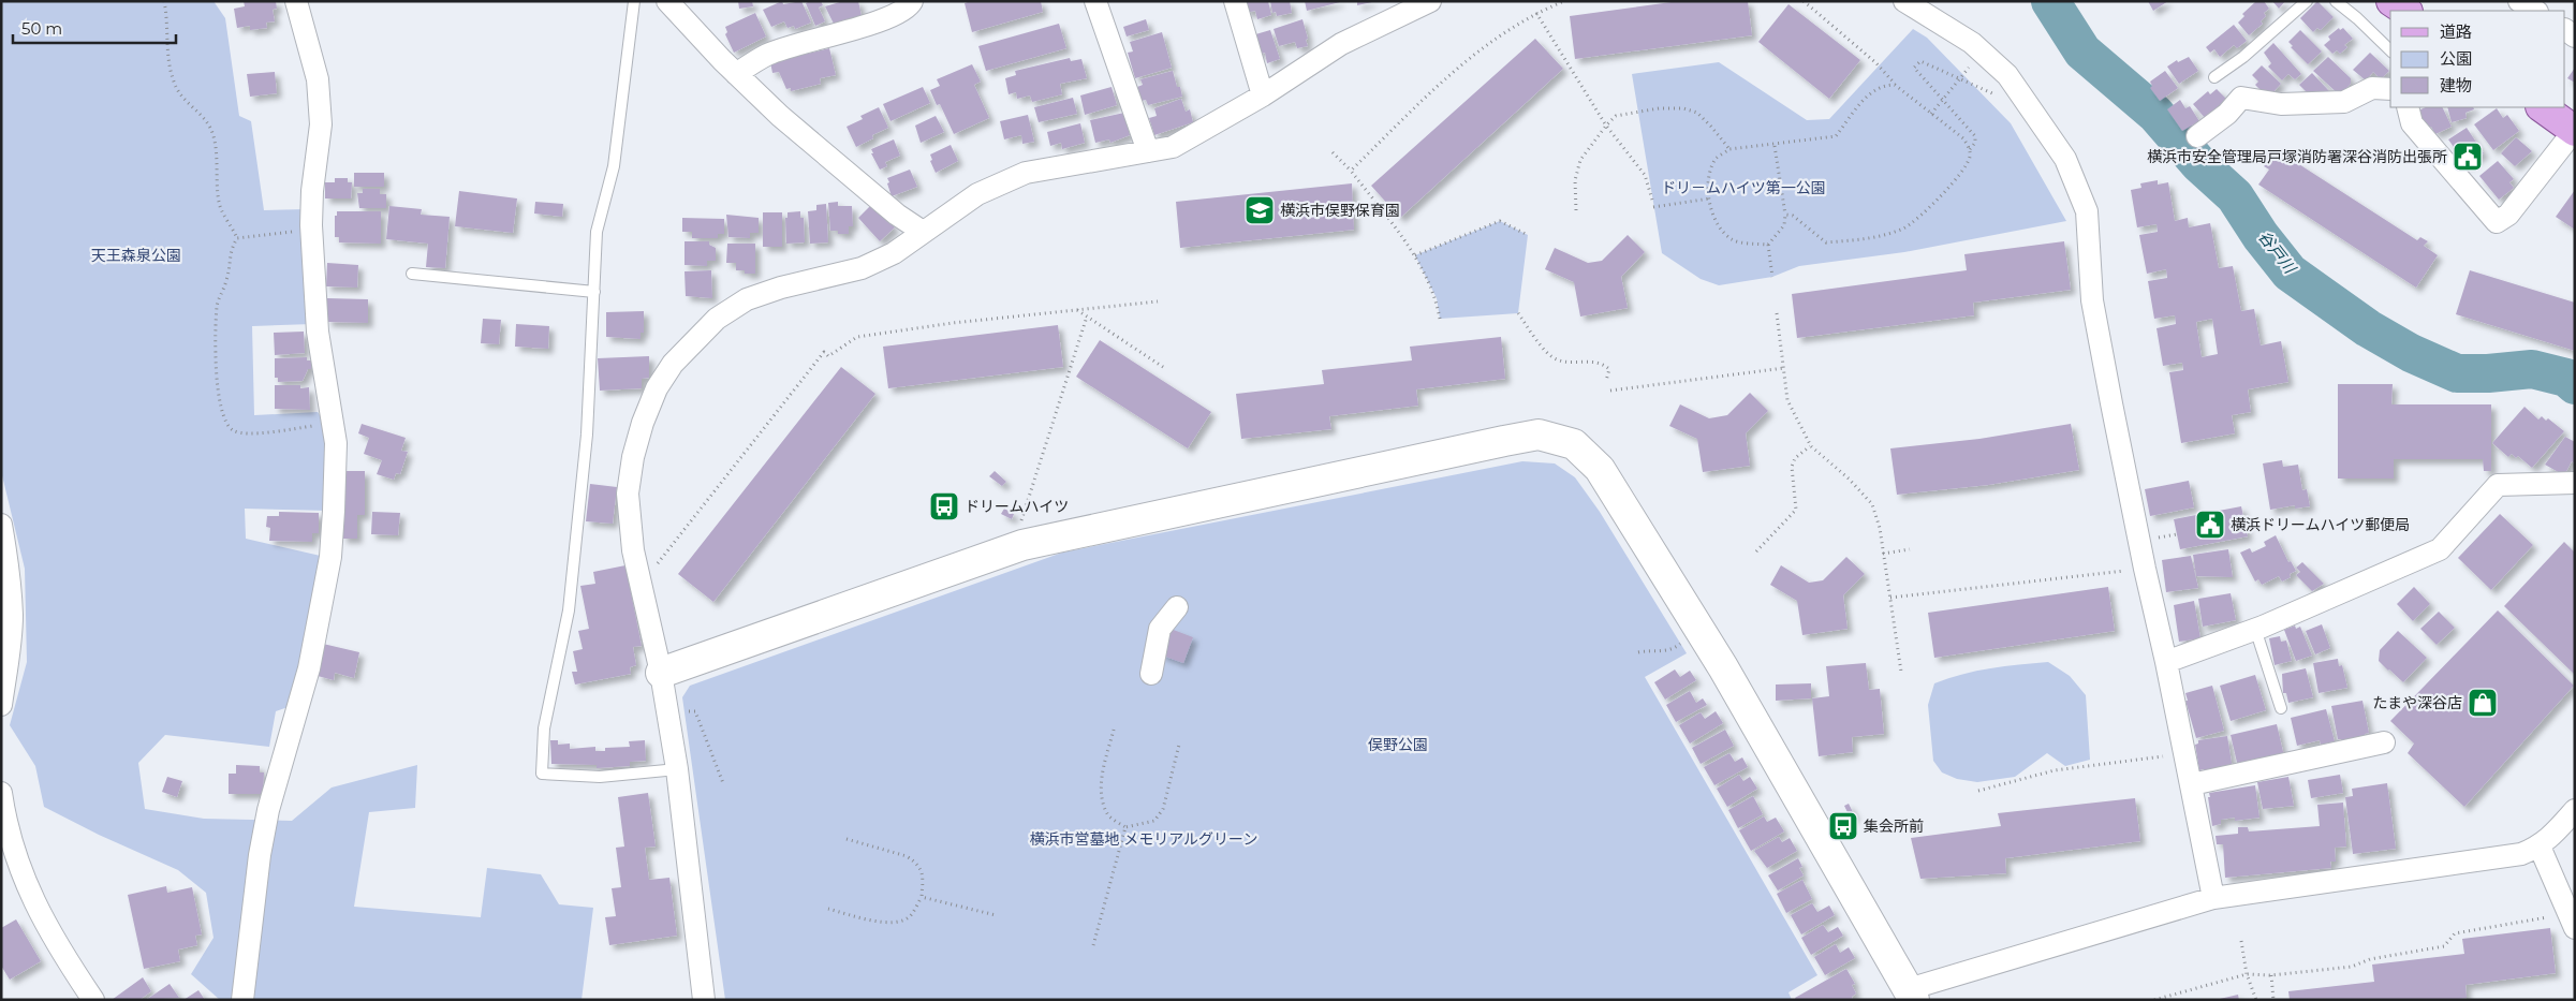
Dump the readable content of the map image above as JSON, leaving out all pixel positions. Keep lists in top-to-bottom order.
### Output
{
  "water": ["谷戸川"],
  "parks": [
    "ドリ－ムハイツ第一公園",
    "天王森泉公園",
    "俣野公園",
    "横浜市営墓地 メモリアルグリーン"
  ],
  "places": {
    "public building": ["横浜市安全管理局戸塚消防署深谷消防出張所", "横浜ドリームハイツ郵便局"],
    "school or university": ["横浜市俣野保育園"],
    "bus stop": ["ドリームハイツ", "集会所前"],
    "shop": ["たまや深谷店"]
  },
  "legend": ["道路", "公園", "建物"],
  "scale_bar": "50 m"
}
